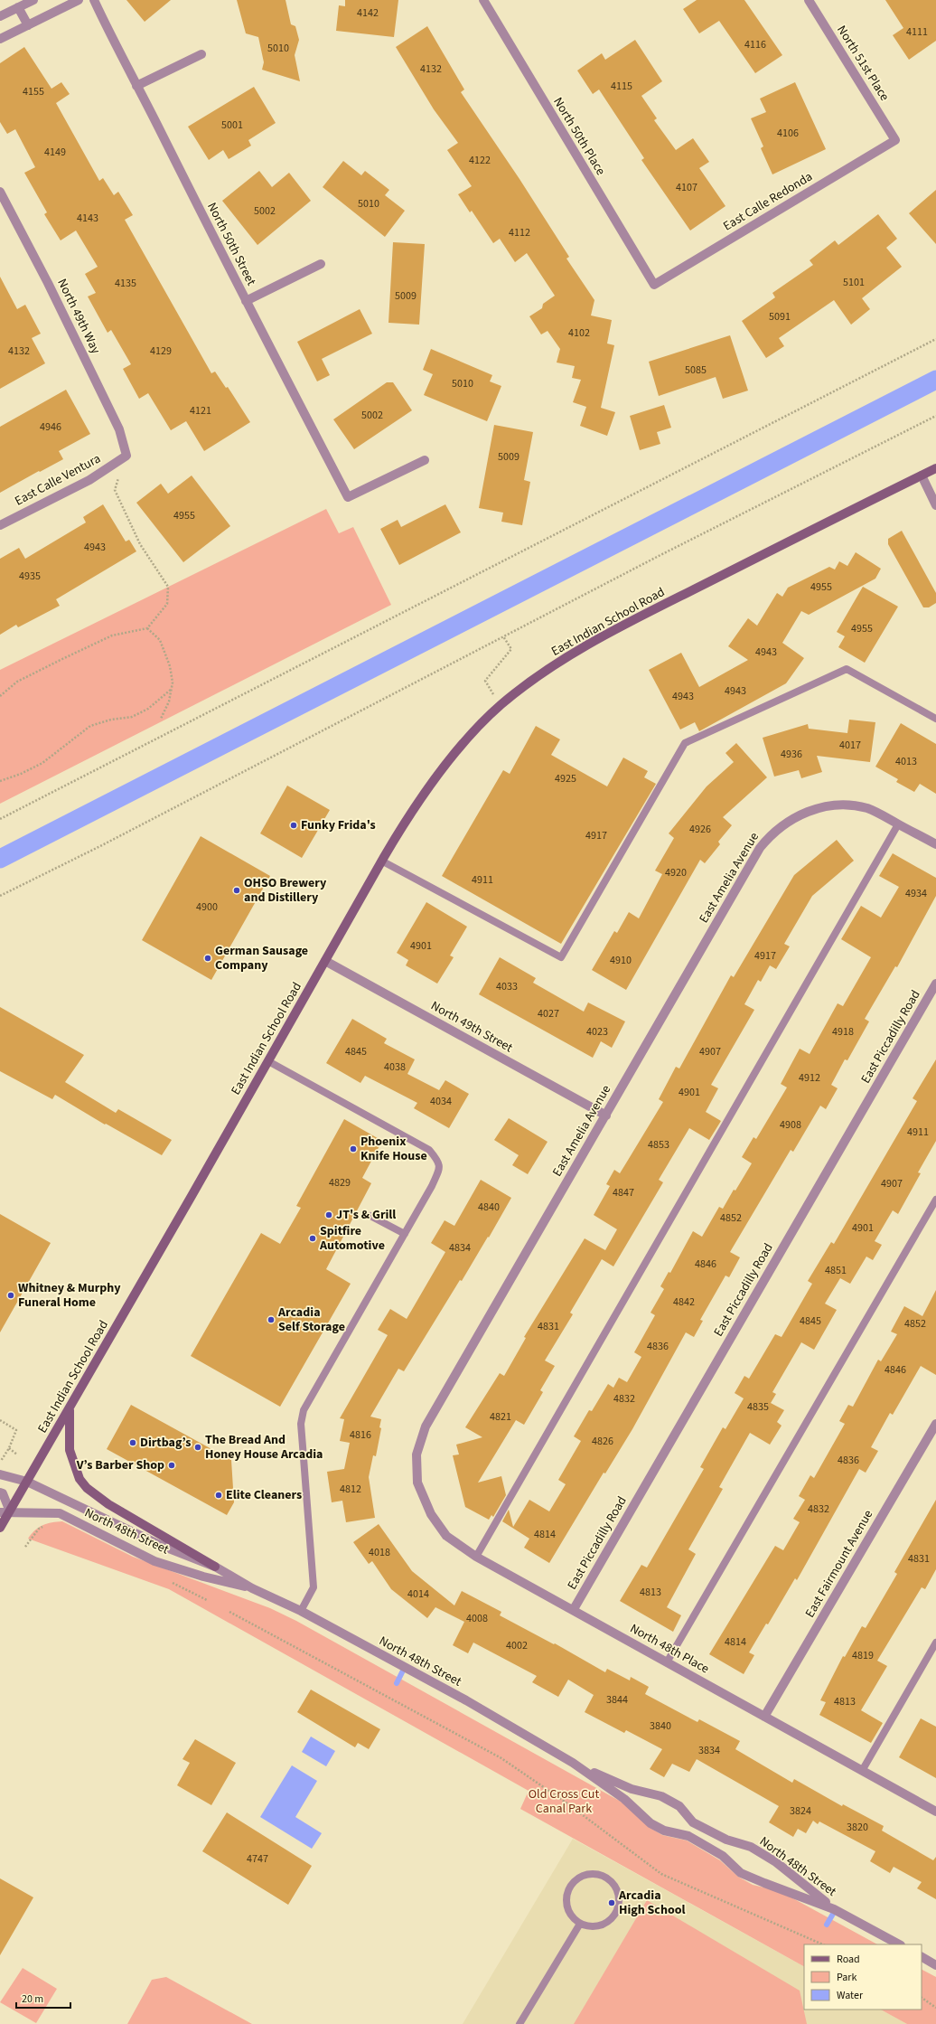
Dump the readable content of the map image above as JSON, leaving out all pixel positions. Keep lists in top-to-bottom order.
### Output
{
  "streets": {
    "main road": ["East Indian School Road"],
    "street": [
      "North 51st Place",
      "North 50th Place",
      "East Calle Redonda",
      "North 50th Street",
      "North 49th Way",
      "East Calle Ventura",
      "East Amelia Avenue",
      "North 49th Street",
      "East Piccadilly Road",
      "North 48th Street",
      "East Fairmount Avenue",
      "North 48th Place"
    ]
  },
  "crossings": [
    ["North 51st Place", "East Calle Redonda"],
    ["North 50th Place", "East Calle Redonda"],
    ["North 49th Way", "East Calle Ventura"],
    ["East Indian School Road", "North 49th Street"],
    ["East Indian School Road", "North 48th Street"],
    ["East Amelia Avenue", "North 49th Street"],
    ["East Amelia Avenue", "North 48th Place"],
    ["East Piccadilly Road", "North 48th Place"],
    ["East Fairmount Avenue", "North 48th Place"]
  ],
  "parks": ["Old Cross Cut Canal Park"],
  "places": [
    "Funky Frida's",
    "OHSO Brewery and Distillery",
    "German Sausage Company",
    "Phoenix Knife House",
    "JT's & Grill",
    "Spitfire Automotive",
    "Whitney & Murphy Funeral Home",
    "Arcadia Self Storage",
    "Dirtbag’s",
    "The Bread And Honey House Arcadia",
    "V’s Barber Shop",
    "Elite Cleaners",
    "Arcadia High School"
  ],
  "house_numbers": [
    "4142",
    "4111",
    "4116",
    "5010",
    "4132",
    "4115",
    "4155",
    "5001",
    "4106",
    "4149",
    "4122",
    "4107",
    "5010",
    "5002",
    "4143",
    "4112",
    "5101",
    "4135",
    "5009",
    "5091",
    "4102",
    "4132",
    "4129",
    "5085",
    "5010",
    "4121",
    "5002",
    "4946",
    "5009",
    "4955",
    "4943",
    "4935",
    "4955",
    "4955",
    "4943",
    "4943",
    "4943",
    "4017",
    "4936",
    "4013",
    "4925",
    "4926",
    "4917",
    "4920",
    "4911",
    "4934",
    "4900",
    "4901",
    "4917",
    "4910",
    "4033",
    "4027",
    "4023",
    "4918",
    "4845",
    "4907",
    "4038",
    "4912",
    "4901",
    "4034",
    "4908",
    "4911",
    "4853",
    "4829",
    "4907",
    "4847",
    "4840",
    "4852",
    "4901",
    "4834",
    "4846",
    "4851",
    "4842",
    "4845",
    "4852",
    "4831",
    "4836",
    "4846",
    "4832",
    "4835",
    "4821",
    "4816",
    "4826",
    "4836",
    "4812",
    "4832",
    "4814",
    "4018",
    "4831",
    "4813",
    "4014",
    "4008",
    "4814",
    "4002",
    "4819",
    "3844",
    "4813",
    "3840",
    "3834",
    "3824",
    "3820",
    "4747"
  ],
  "legend": ["Road", "Park", "Water"],
  "scale_bar": "20 m"
}
